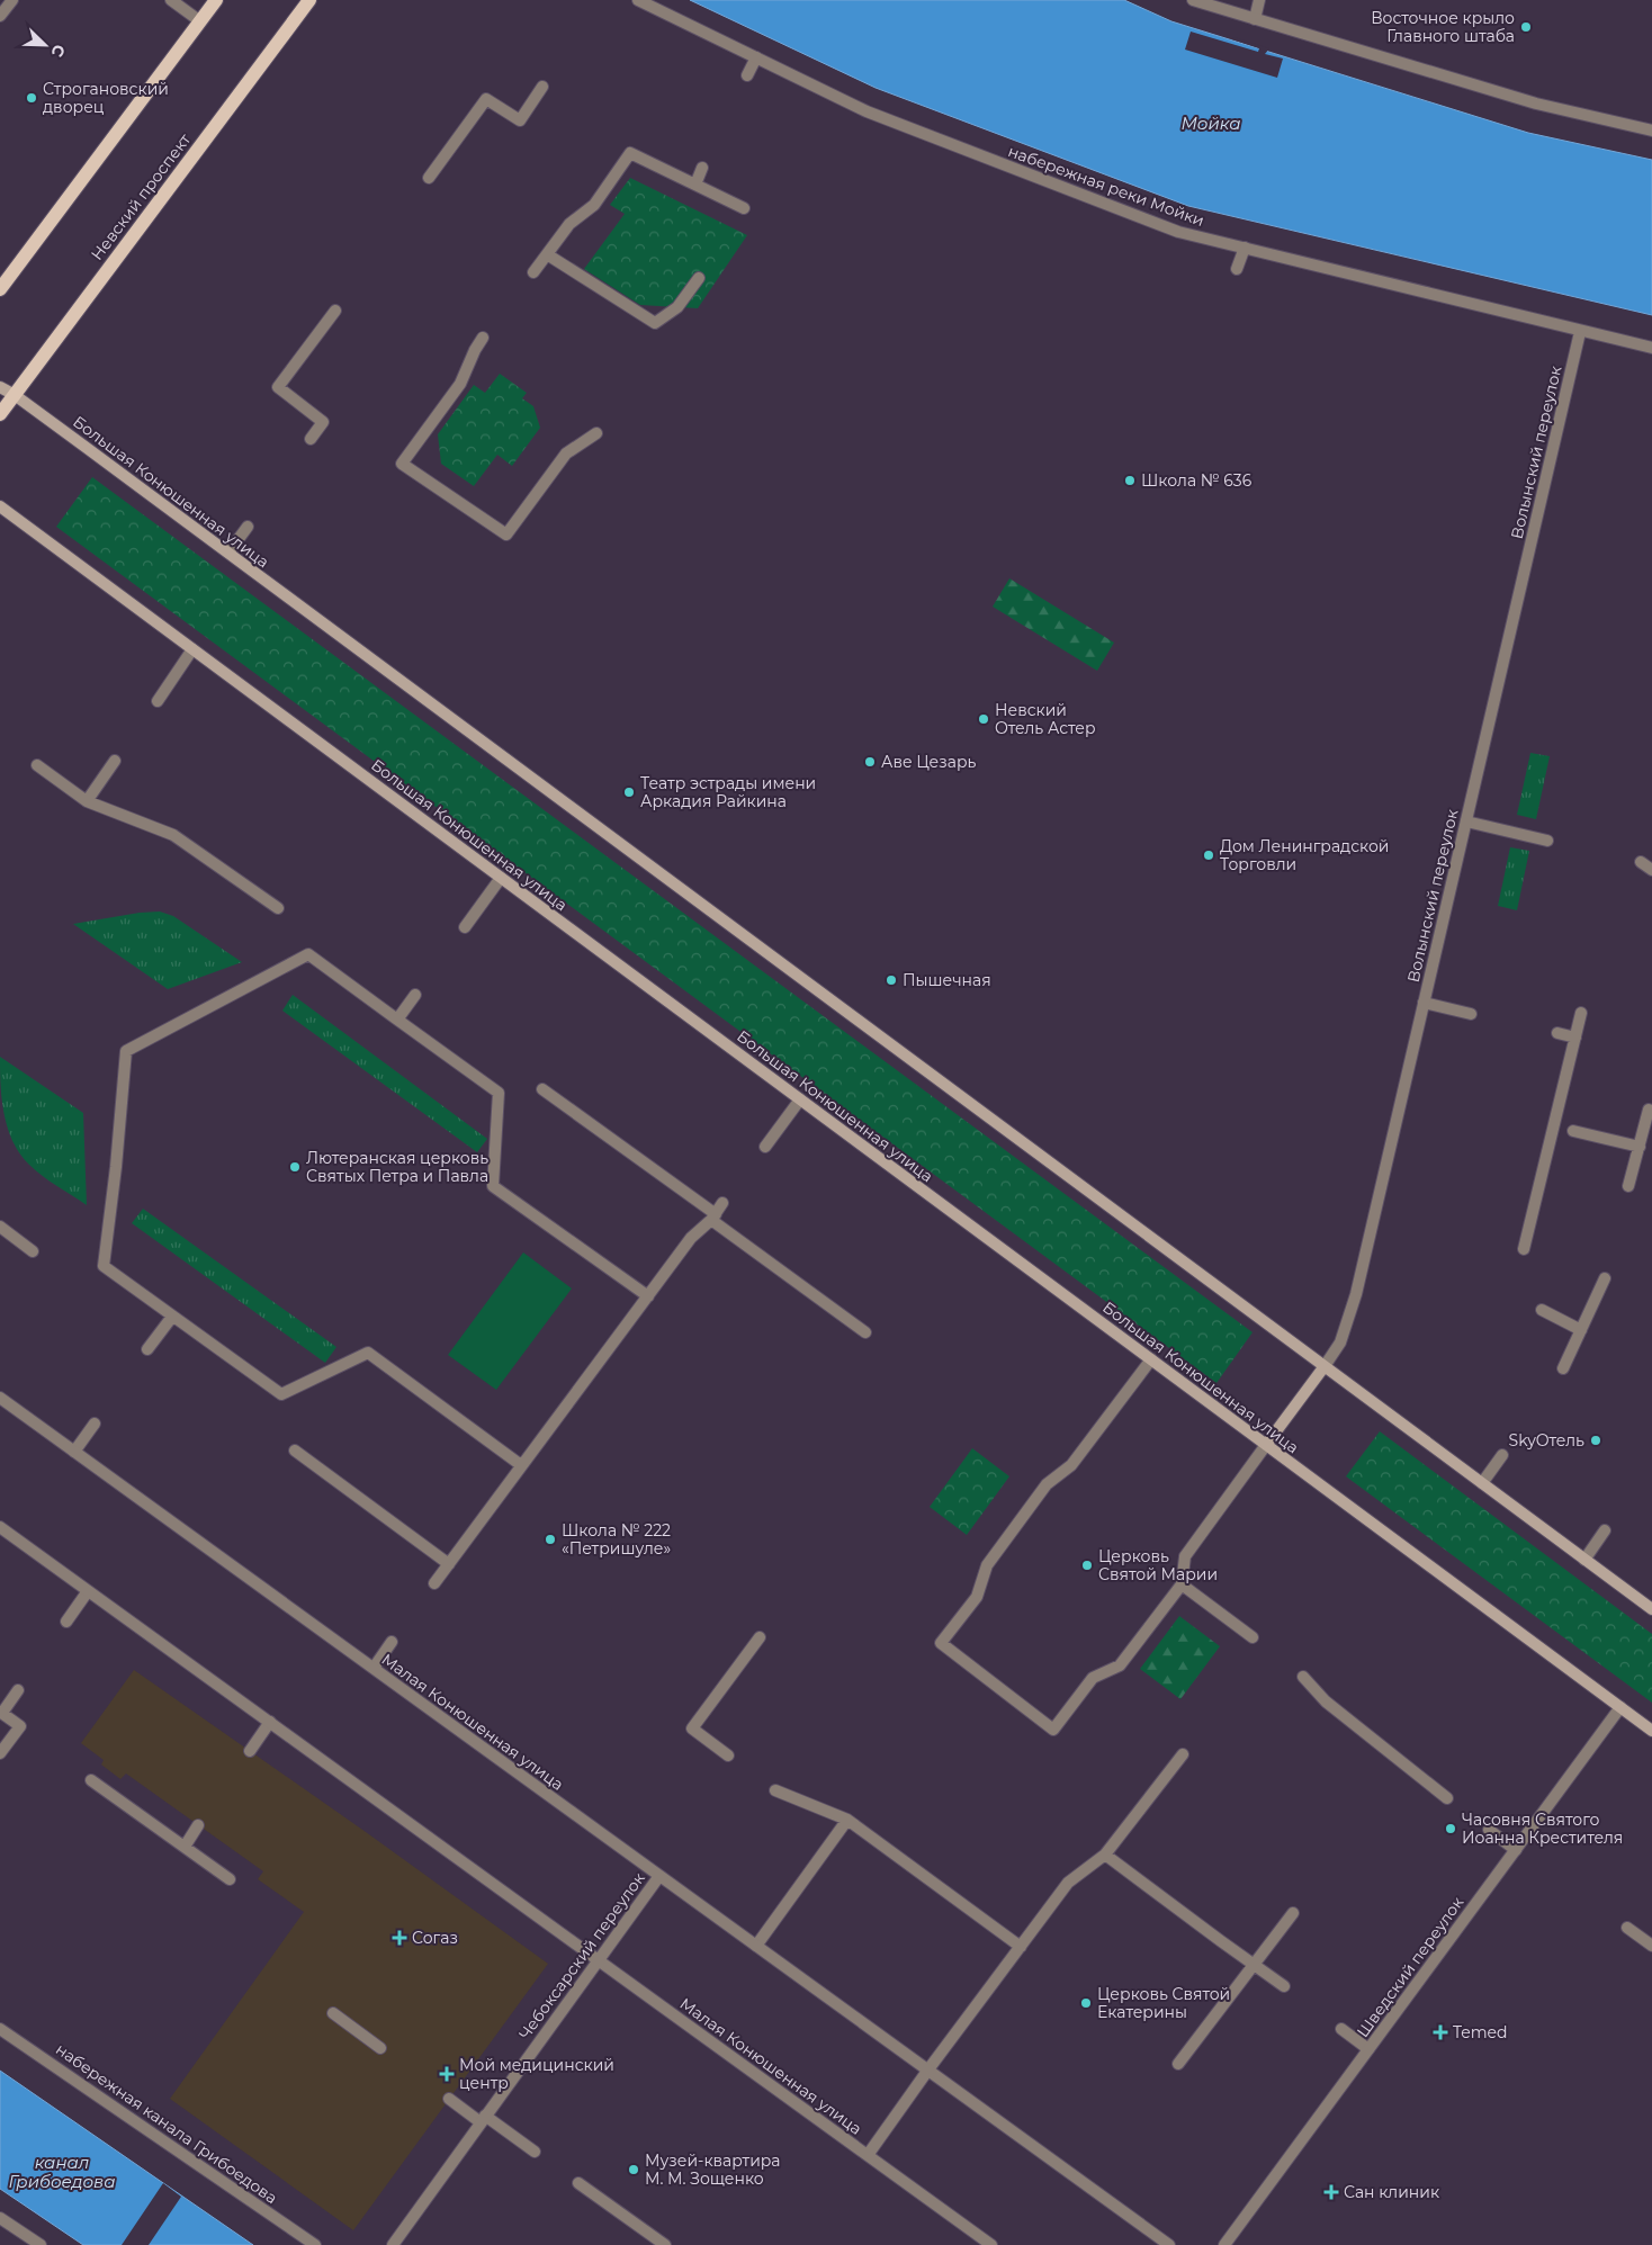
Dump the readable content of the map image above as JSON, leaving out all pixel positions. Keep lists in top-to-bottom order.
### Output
{
  "streets": {
    "main road": ["Невский проспект", "Волынский переулок", "Большая Конюшенная улица"],
    "street": [
      "набережная реки Мойки",
      "Малая Конюшенная улица",
      "Чебоксарский переулок",
      "Шведский переулок",
      "набережная канала Грибоедова"
    ]
  },
  "crossings": [
    ["набережная реки Мойки", "Волынский переулок"],
    ["Невский проспект", "Большая Конюшенная улица"],
    ["Волынский переулок", "Большая Конюшенная улица"],
    ["Большая Конюшенная улица", "Шведский переулок"],
    ["Малая Конюшенная улица", "Чебоксарский переулок"]
  ],
  "water": ["Мойка", "канал Грибоедова"],
  "places": {
    "other": [
      "Восточное крыло Главного штаба",
      "Строгановский дворец",
      "Школа № 636",
      "Невский Отель Астер",
      "Аве Цезарь",
      "Театр эстрады имени Аркадия Райкина",
      "Дом Ленинградской Торговли",
      "Пышечная",
      "Лютеранская церковь Святых Петра и Павла",
      "SkyОтель",
      "Школа № 222 «Петришуле»",
      "Церковь Святой Марии",
      "Часовня Святого Иоанна Крестителя",
      "Церковь Cвятой Екатерины",
      "Музей-квартира М. М. Зощенко"
    ],
    "health": [
      "Согаз",
      "Temed",
      "Мой медицинский центр",
      "Сан клиник"
    ]
  },
  "north": "bottom right"
}
